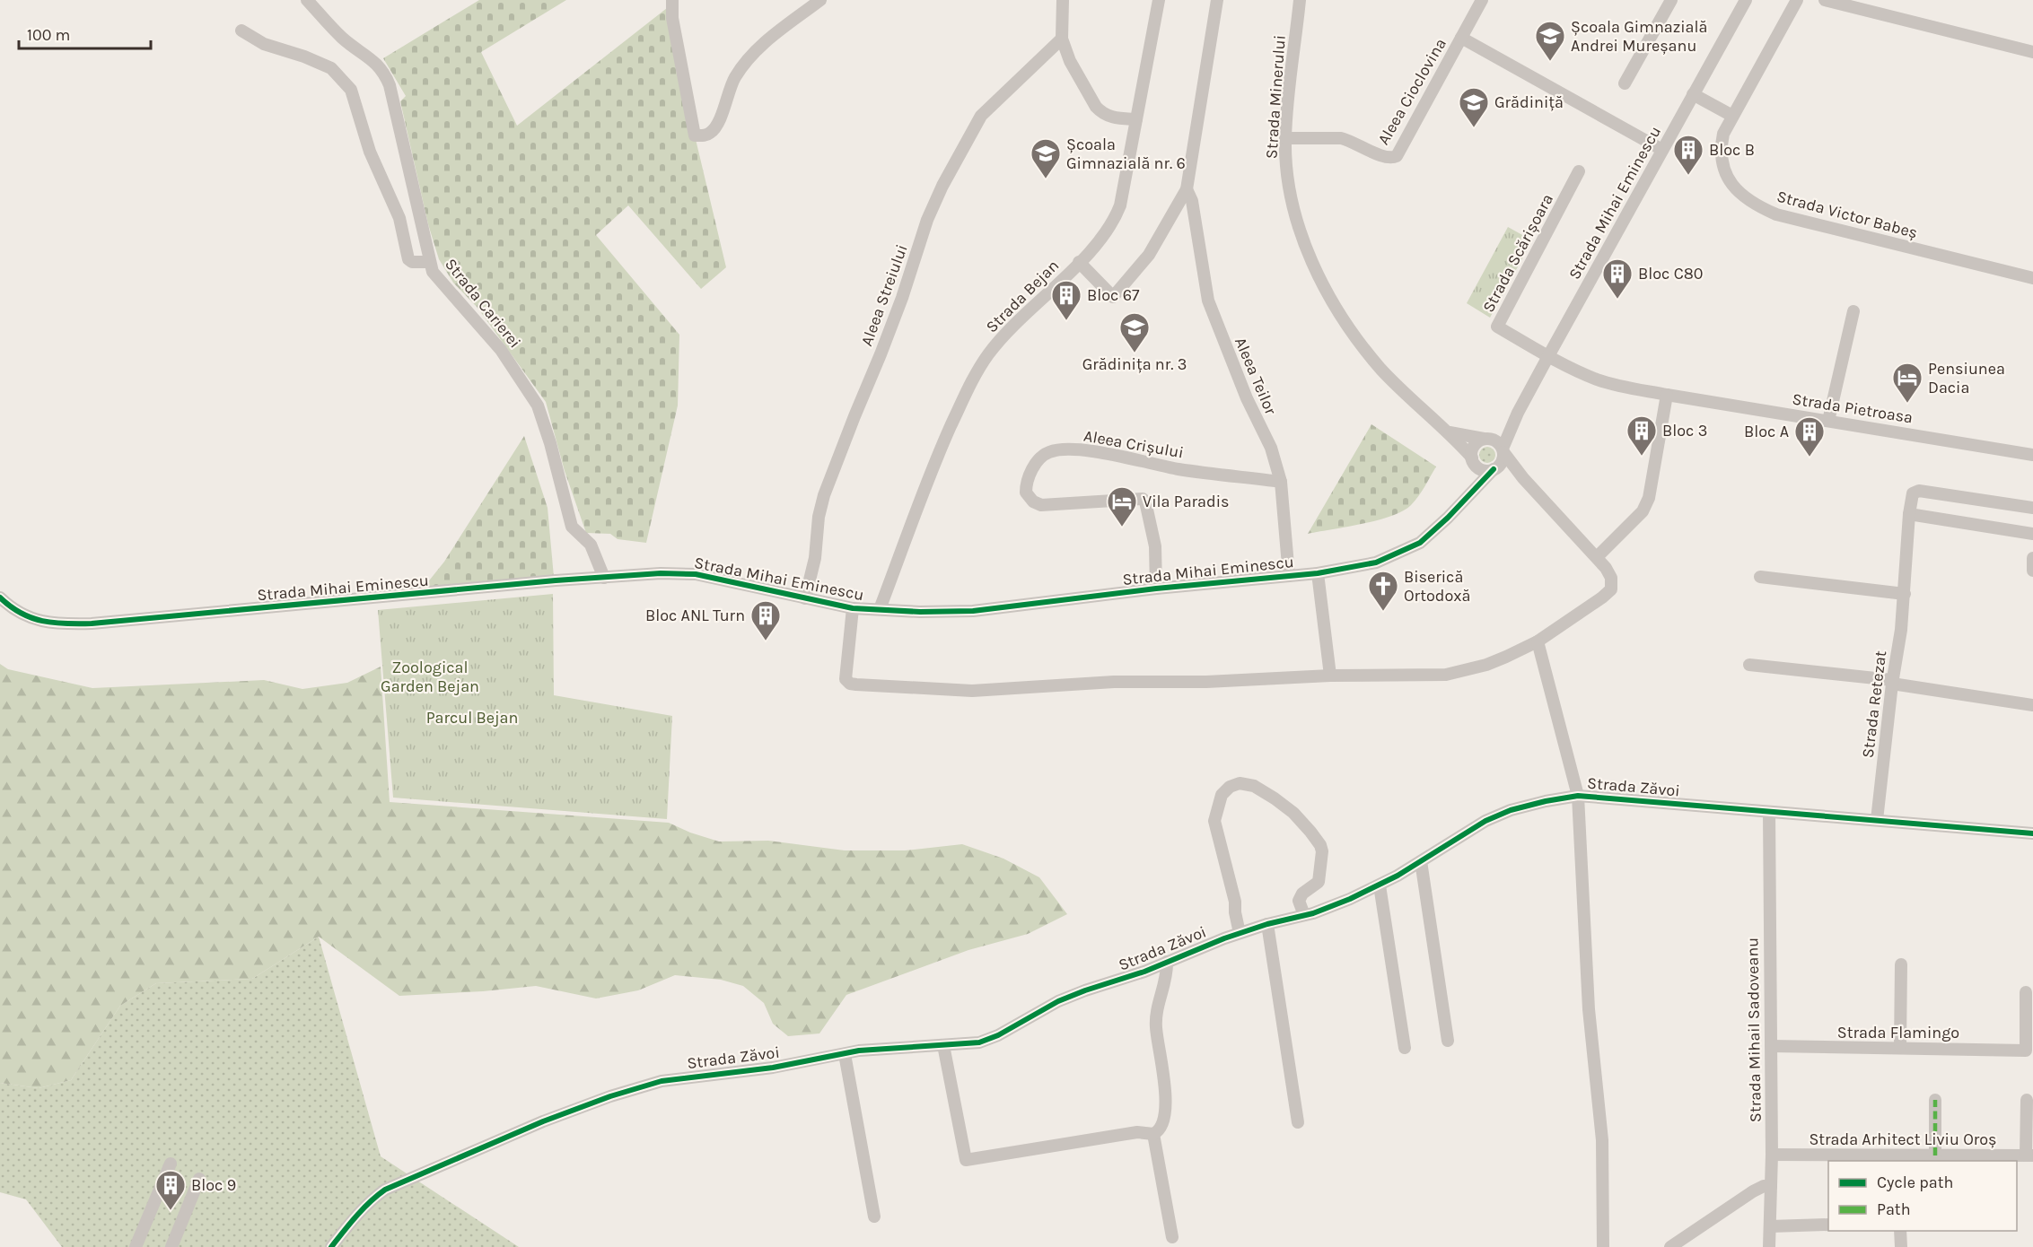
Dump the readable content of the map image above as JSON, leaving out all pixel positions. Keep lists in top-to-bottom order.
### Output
{
  "streets": {
    "street": [
      "Aleea Cioclovina",
      "Strada Minerului",
      "Strada Mihai Eminescu",
      "Strada Victor Babeș",
      "Strada Scărișoara",
      "Aleea Streiului",
      "Strada Bejan",
      "Strada Carierei",
      "Aleea Teilor",
      "Strada Pietroasa",
      "Aleea Crișului",
      "Strada Retezat",
      "Strada Zăvoi",
      "Strada Mihail Sadoveanu",
      "Strada Flamingo",
      "Strada Arhitect Liviu Oroș"
    ]
  },
  "crossings": [
    ["Aleea Cioclovina", "Strada Minerului"],
    ["Strada Minerului", "Strada Mihai Eminescu"],
    ["Strada Mihai Eminescu", "Strada Scărișoara"],
    ["Strada Mihai Eminescu", "Aleea Streiului"],
    ["Strada Mihai Eminescu", "Strada Bejan"],
    ["Strada Mihai Eminescu", "Strada Carierei"],
    ["Strada Mihai Eminescu", "Aleea Teilor"],
    ["Strada Mihai Eminescu", "Strada Pietroasa"],
    ["Strada Mihai Eminescu", "Aleea Crișului"],
    ["Strada Scărișoara", "Strada Pietroasa"],
    ["Strada Bejan", "Aleea Teilor"],
    ["Aleea Teilor", "Aleea Crișului"],
    ["Strada Retezat", "Strada Zăvoi"],
    ["Strada Zăvoi", "Strada Mihail Sadoveanu"],
    ["Strada Mihail Sadoveanu", "Strada Flamingo"],
    ["Strada Mihail Sadoveanu", "Strada Arhitect Liviu Oroș"]
  ],
  "parks": ["Zoological Garden Bejan", "Parcul Bejan"],
  "places": {
    "school or university": [
      "Școala Gimnazială Andrei Mureșanu",
      "Grădiniță",
      "Școala Gimnazială nr. 6",
      "Grădinița nr. 3"
    ],
    "building": [
      "Bloc B",
      "Bloc C80",
      "Bloc 67",
      "Bloc 3",
      "Bloc A",
      "Bloc ANL Turn",
      "Bloc 9"
    ],
    "hotel": ["Pensiunea Dacia", "Vila Paradis"],
    "church": ["Biserică Ortodoxă"]
  },
  "legend": ["Cycle path", "Path"],
  "scale_bar": "100 m"
}
